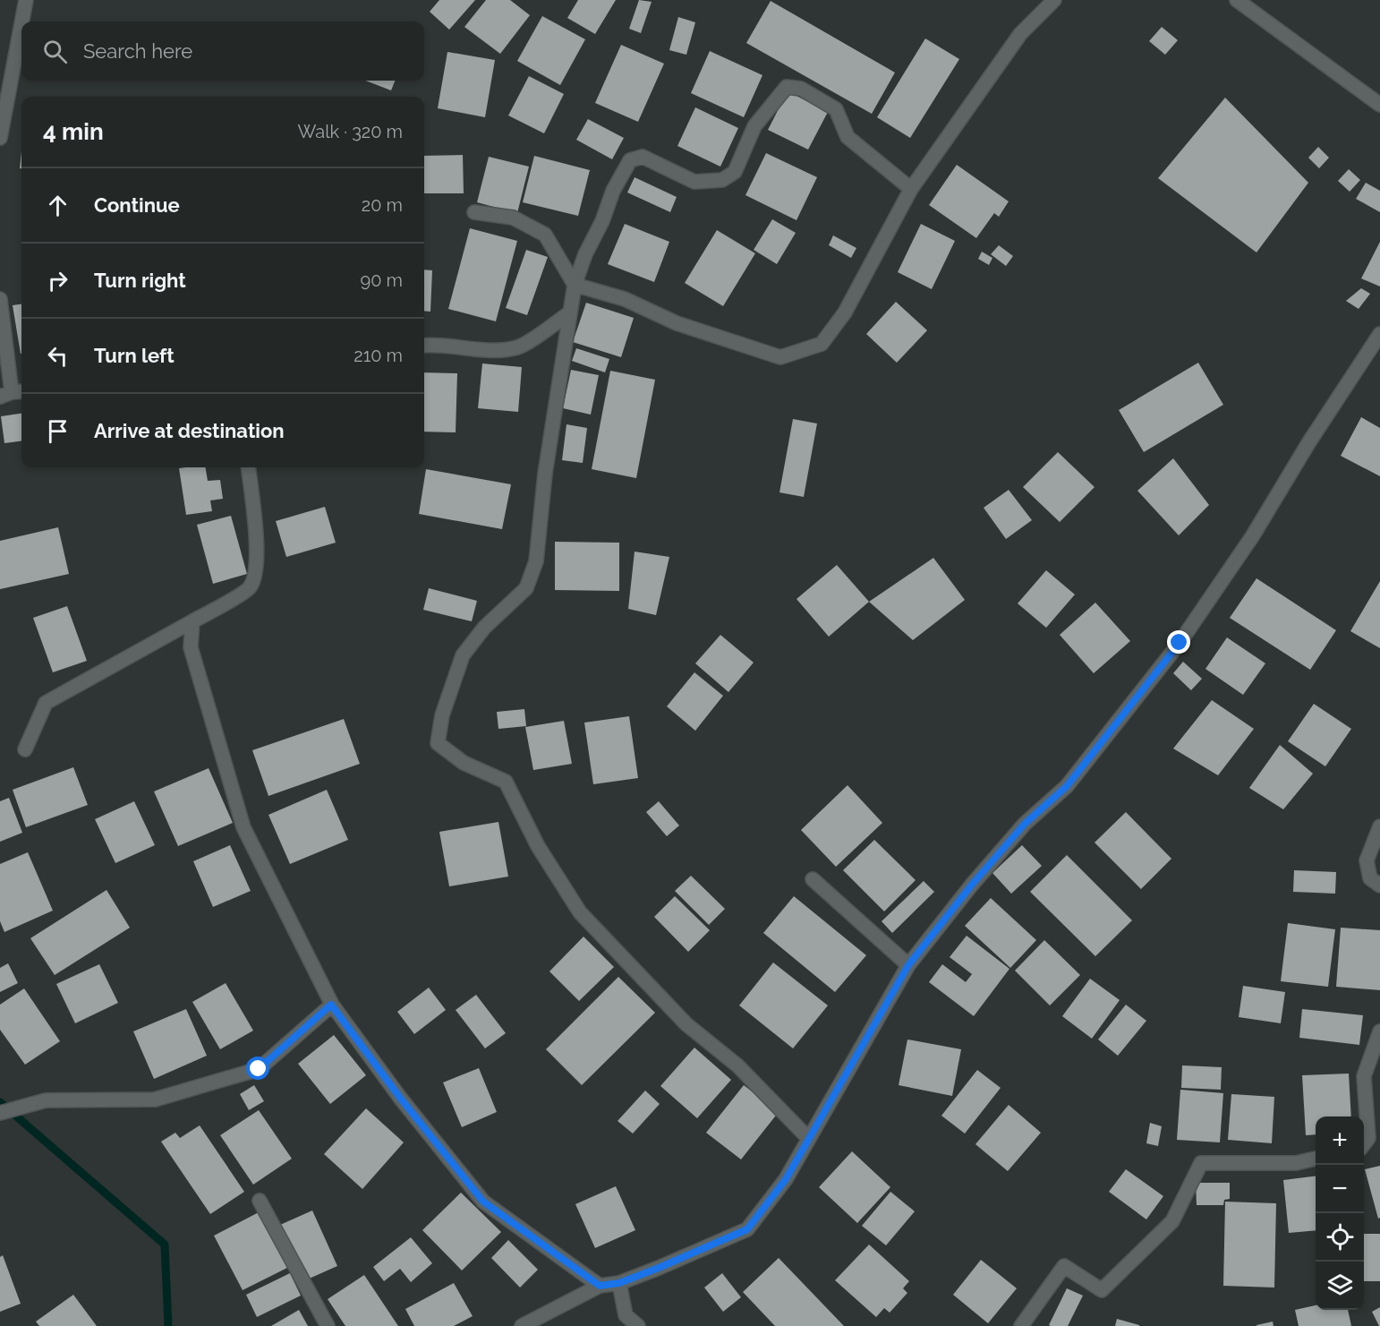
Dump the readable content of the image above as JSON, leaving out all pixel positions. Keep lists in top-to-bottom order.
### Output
{
  "page": {
    "search": "Search here",
    "heading": ["4 min", "Walk · 320 m"],
    "list": [
      ["Continue", "20 m"],
      ["Turn right", "90 m"],
      ["Turn left", "210 m"],
      "Arrive at destination"
    ],
    "map_buttons": ["+", "−"]
  }
}
